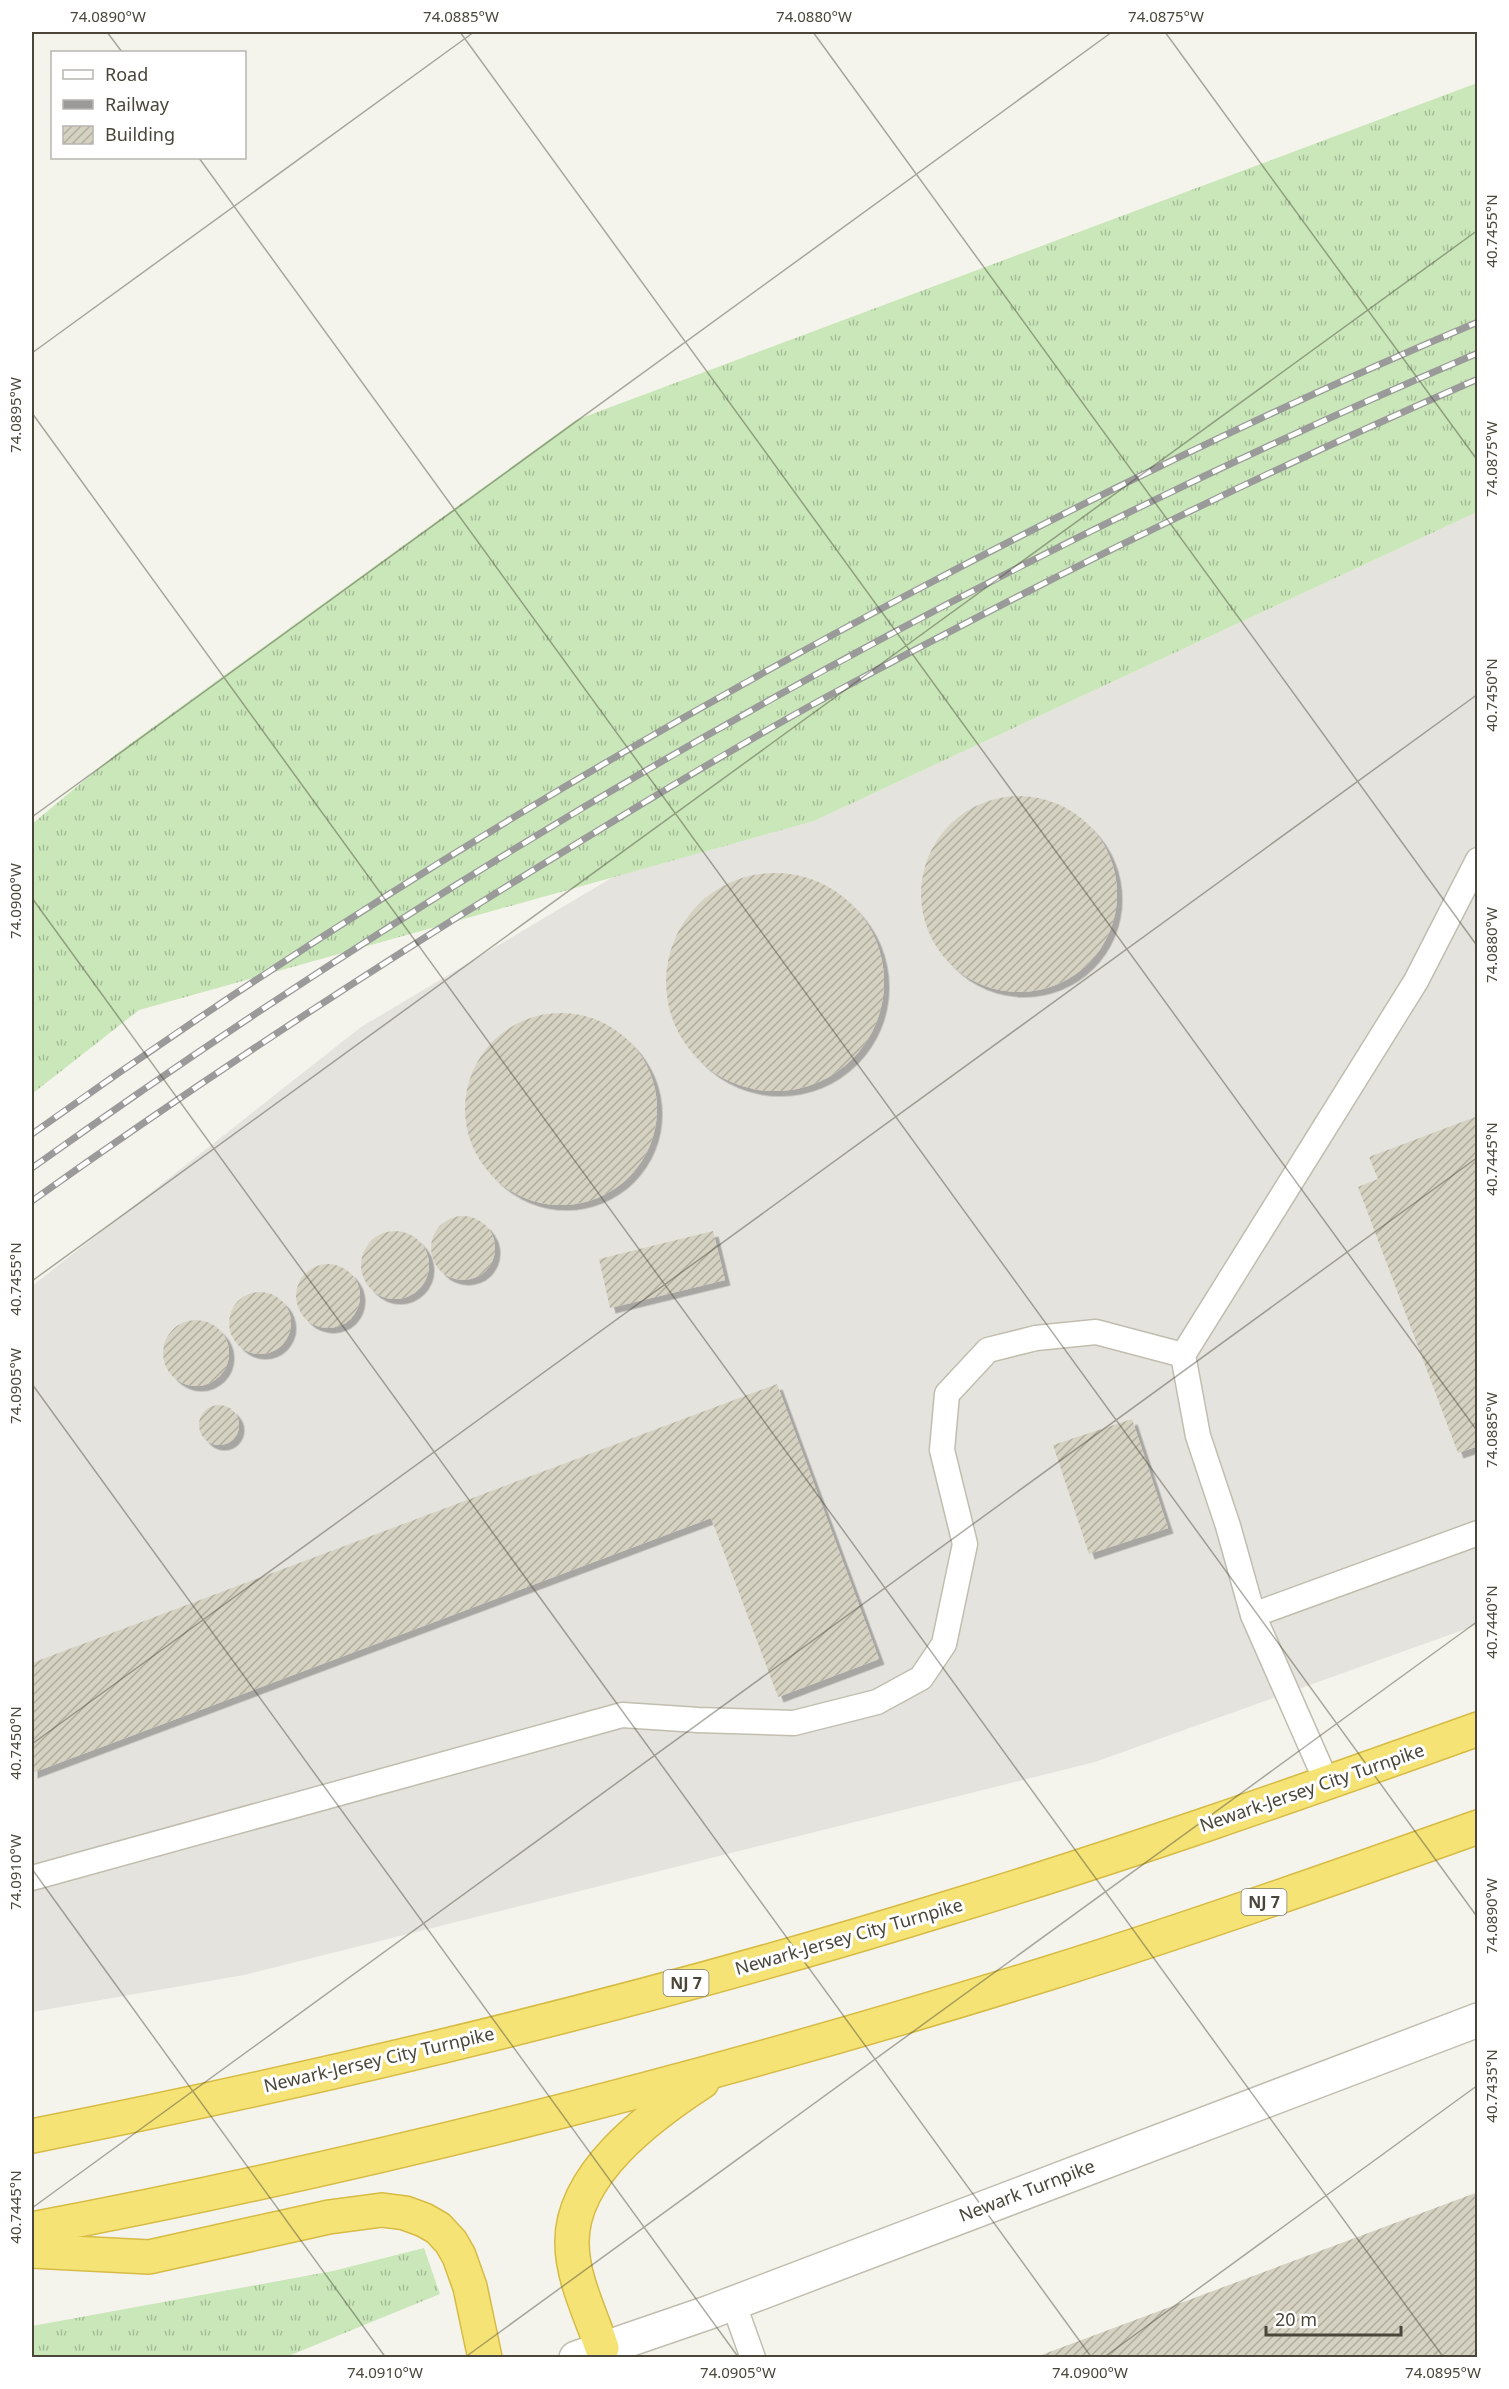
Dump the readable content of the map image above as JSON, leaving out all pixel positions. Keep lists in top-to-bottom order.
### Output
{
  "streets": {
    "highway": ["Newark-Jersey City Turnpike", "NJ 7"],
    "street": ["Newark Turnpike"]
  },
  "legend": ["Road", "Railway", "Building"],
  "scale_bar": "20 m",
  "coordinates": [
    "74.0890°W",
    "74.0885°W",
    "74.0880°W",
    "74.0875°W",
    "40.7455°N",
    "74.0895°W",
    "40.7450°N",
    "74.0900°W",
    "40.7445°N",
    "74.0905°W",
    "40.7440°N",
    "74.0910°W",
    "40.7435°N"
  ]
}
